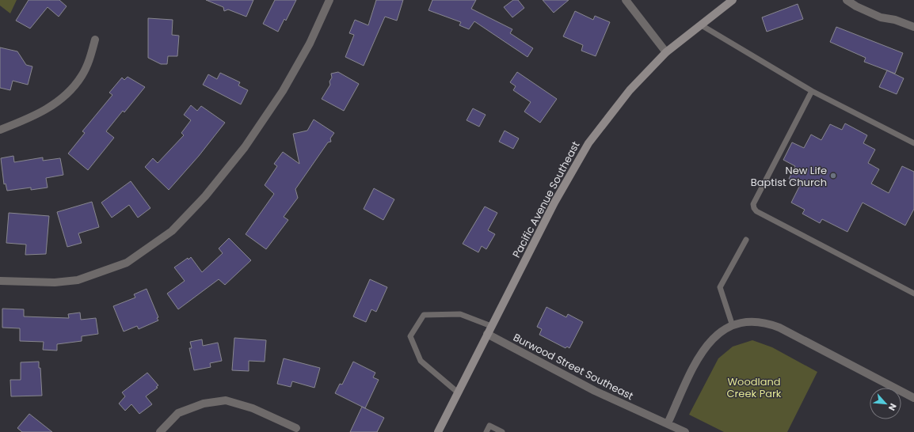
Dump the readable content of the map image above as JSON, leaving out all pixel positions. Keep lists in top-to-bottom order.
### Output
{
  "streets": {
    "main road": ["Pacific Avenue Southeast"],
    "street": ["Burwood Street Southeast"]
  },
  "crossings": [
    ["Pacific Avenue Southeast", "Burwood Street Southeast"]
  ],
  "parks": ["Woodland Creek Park"],
  "places": ["New Life Baptist Church"],
  "north": "bottom right"
}
